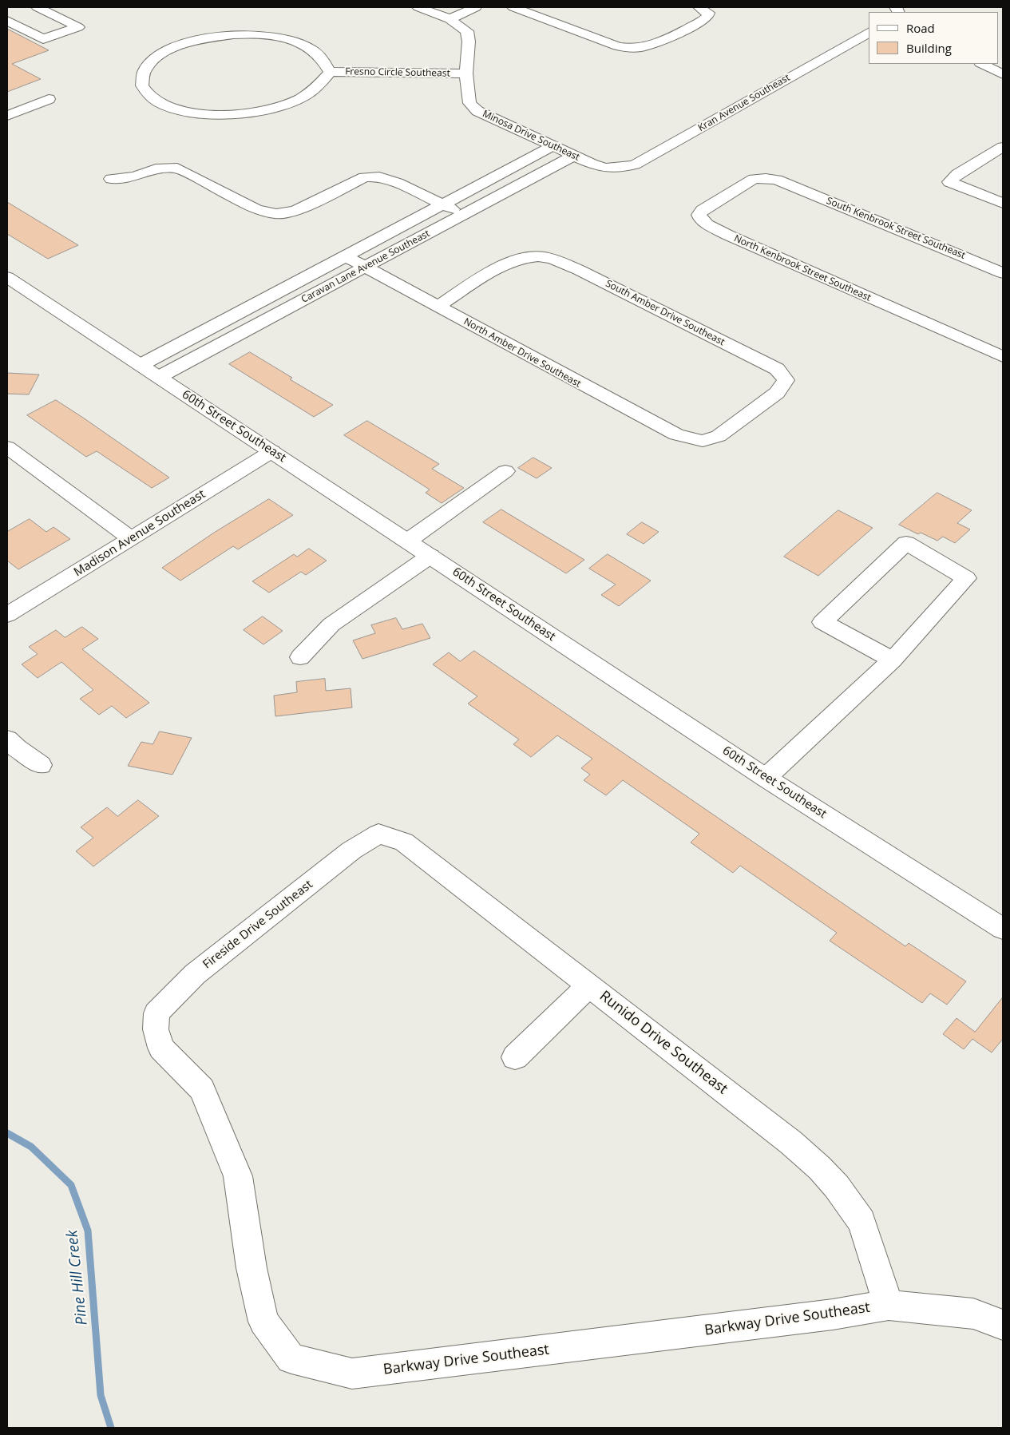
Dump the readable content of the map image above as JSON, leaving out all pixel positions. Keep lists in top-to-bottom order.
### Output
{
  "streets": {
    "street": [
      "Fresno Circle Southeast",
      "Kran Avenue Southeast",
      "Minosa Drive Southeast",
      "South Kenbrook Street Southeast",
      "Caravan Lane Avenue Southeast",
      "North Kenbrook Street Southeast",
      "South Amber Drive Southeast",
      "North Amber Drive Southeast",
      "60th Street Southeast",
      "Madison Avenue Southeast",
      "Fireside Drive Southeast",
      "Runido Drive Southeast",
      "Barkway Drive Southeast"
    ]
  },
  "crossings": [
    ["Fresno Circle Southeast", "Minosa Drive Southeast"],
    ["Kran Avenue Southeast", "Minosa Drive Southeast"],
    ["Minosa Drive Southeast", "Caravan Lane Avenue Southeast"],
    ["South Kenbrook Street Southeast", "North Kenbrook Street Southeast"],
    ["Caravan Lane Avenue Southeast", "North Amber Drive Southeast"],
    ["Caravan Lane Avenue Southeast", "60th Street Southeast"],
    ["South Amber Drive Southeast", "North Amber Drive Southeast"],
    ["60th Street Southeast", "Madison Avenue Southeast"],
    ["Fireside Drive Southeast", "Runido Drive Southeast"],
    ["Fireside Drive Southeast", "Barkway Drive Southeast"],
    ["Runido Drive Southeast", "Barkway Drive Southeast"]
  ],
  "water": ["Pine Hill Creek"],
  "legend": ["Road", "Building"]
}
